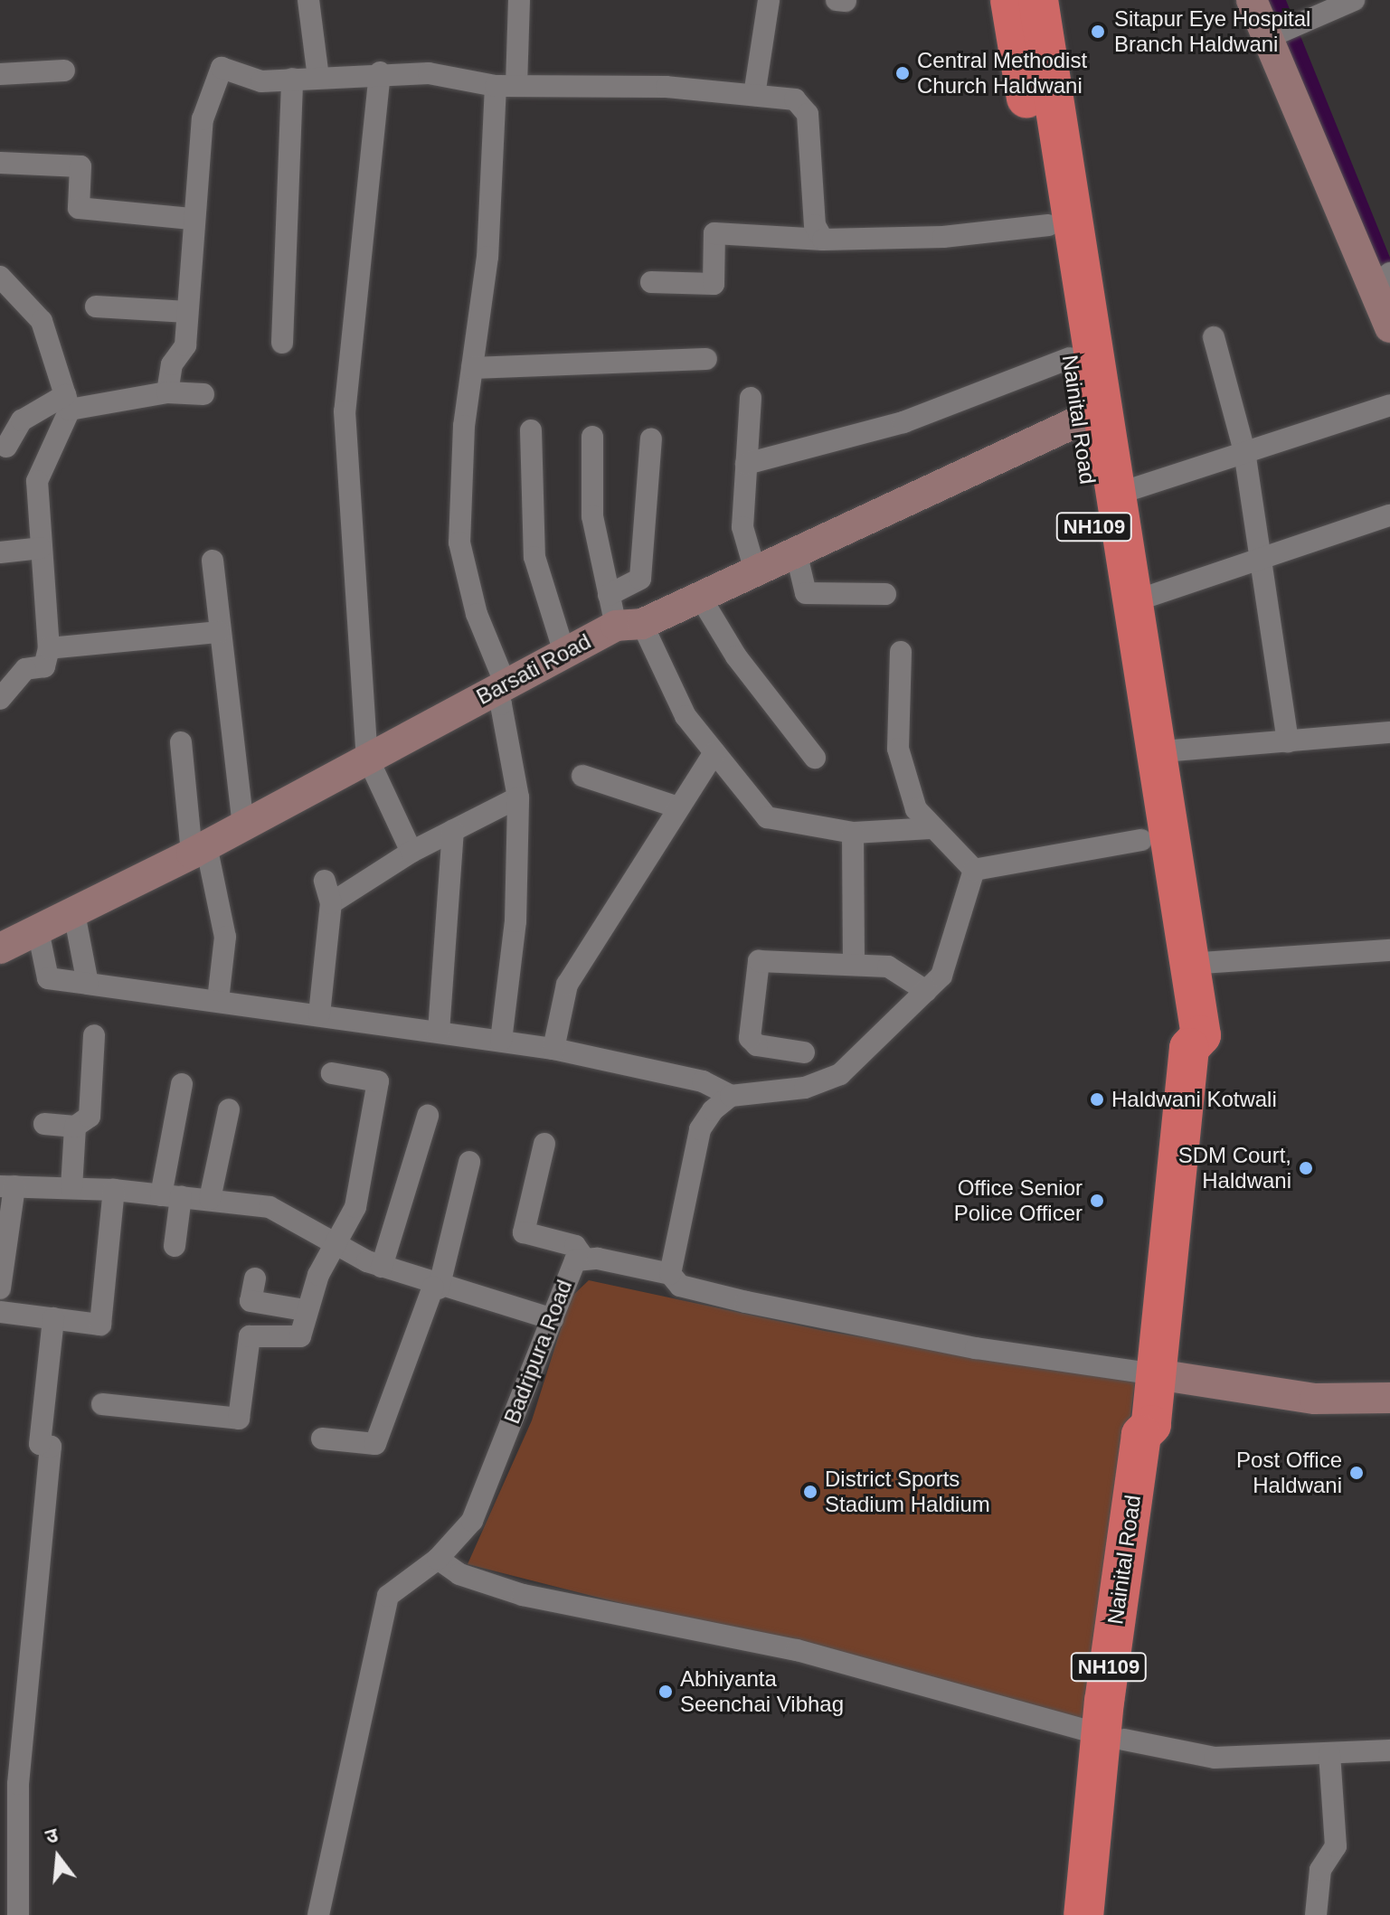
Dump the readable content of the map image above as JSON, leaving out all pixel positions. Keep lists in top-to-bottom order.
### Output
{
  "streets": {
    "highway": ["Nainital Road", "NH109"],
    "street": ["Barsati Road", "Badripura Road"]
  },
  "crossings": [
    ["Nainital Road", "Barsati Road"],
    ["Nainital Road", "Badripura Road"]
  ],
  "places": [
    "Sitapur Eye Hospital Branch Haldwani",
    "Central Methodist Church Haldwani",
    "Haldwani Kotwali",
    "SDM Court, Haldwani",
    "Office Senior Police Officer",
    "Post Office Haldwani",
    "District Sports Stadium Haldium",
    "Abhiyanta Seenchai Vibhag"
  ],
  "north": "top"
}
